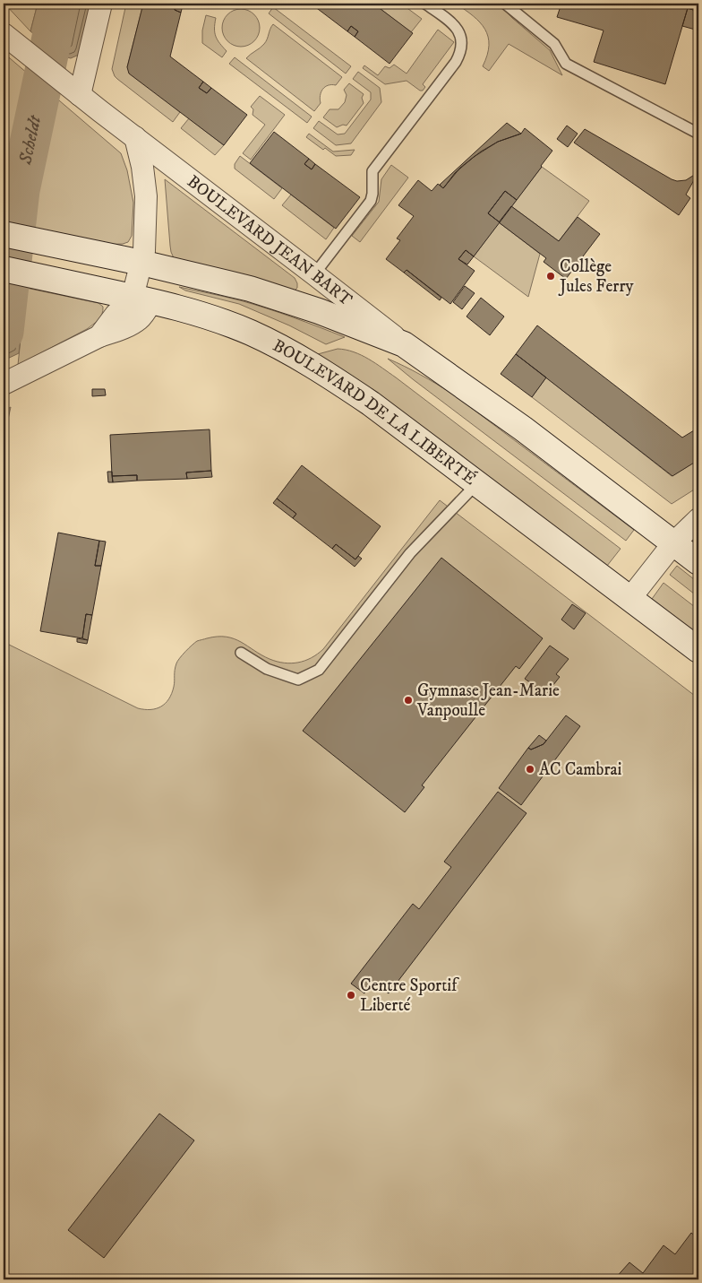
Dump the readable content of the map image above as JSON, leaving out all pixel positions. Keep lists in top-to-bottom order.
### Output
{
  "streets": {
    "main road": ["BOULEVARD DE LA LIBERTÉ"],
    "street": ["BOULEVARD JEAN BART"]
  },
  "water": ["Scheldt"],
  "places": [
    "Collège Jules Ferry",
    "Gymnase Jean-Marie Vanpoulle",
    "AC Cambrai",
    "Centre Sportif Liberté"
  ]
}
